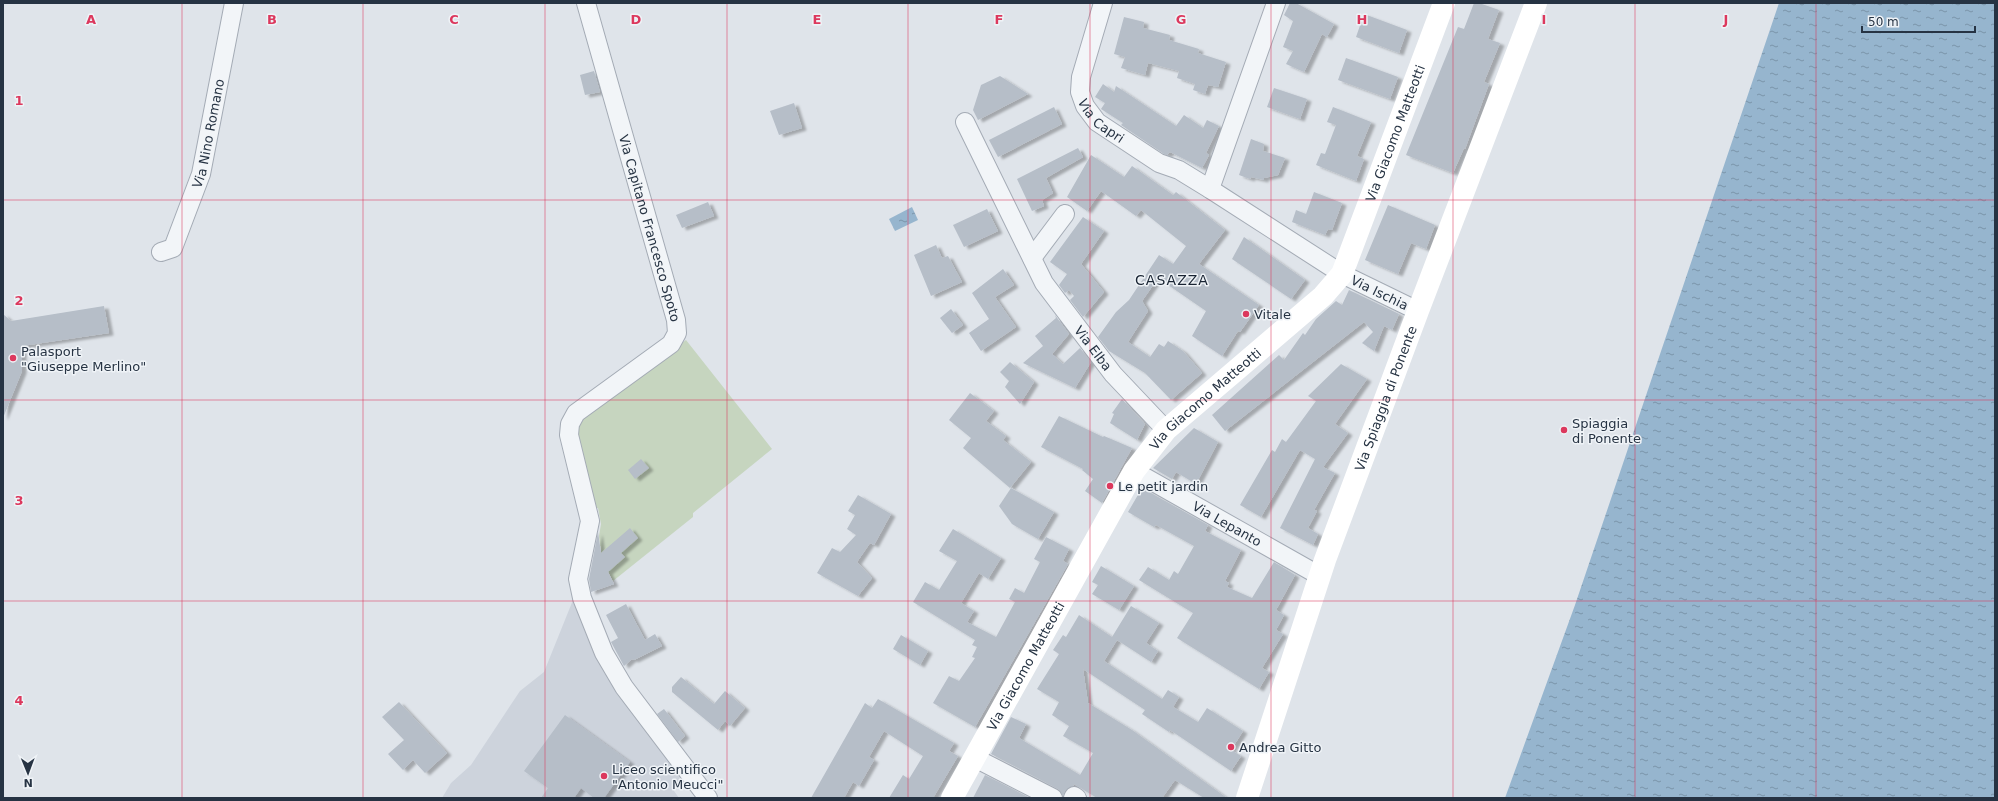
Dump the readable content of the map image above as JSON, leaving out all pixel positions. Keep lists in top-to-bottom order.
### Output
{
  "streets": {
    "street": [
      "Via Capri",
      "Via Nino Romano",
      "Via Giacomo Matteotti",
      "Via Capitano Francesco Spoto",
      "Via Ischia",
      "Via Elba",
      "Via Spiaggia di Ponente",
      "Via Lepanto"
    ]
  },
  "crossings": [
    ["Via Capri", "Via Giacomo Matteotti"],
    ["Via Capri", "Via Ischia"],
    ["Via Giacomo Matteotti", "Via Ischia"],
    ["Via Giacomo Matteotti", "Via Elba"],
    ["Via Giacomo Matteotti", "Via Lepanto"],
    ["Via Ischia", "Via Spiaggia di Ponente"],
    ["Via Spiaggia di Ponente", "Via Lepanto"]
  ],
  "districts": ["CASAZZA"],
  "places": [
    "Vitale",
    "Palasport \"Giuseppe Merlino\"",
    "Spiaggia di Ponente",
    "Le petit jardin",
    "Andrea Gitto",
    "Liceo scientifico \"Antonio Meucci\""
  ],
  "scale_bar": "50 m",
  "north": "bottom",
  "grid": {
    "columns": [
      "A",
      "B",
      "C",
      "D",
      "E",
      "F",
      "G",
      "H",
      "I",
      "J"
    ],
    "rows": [
      "1",
      "2",
      "3",
      "4"
    ]
  }
}
